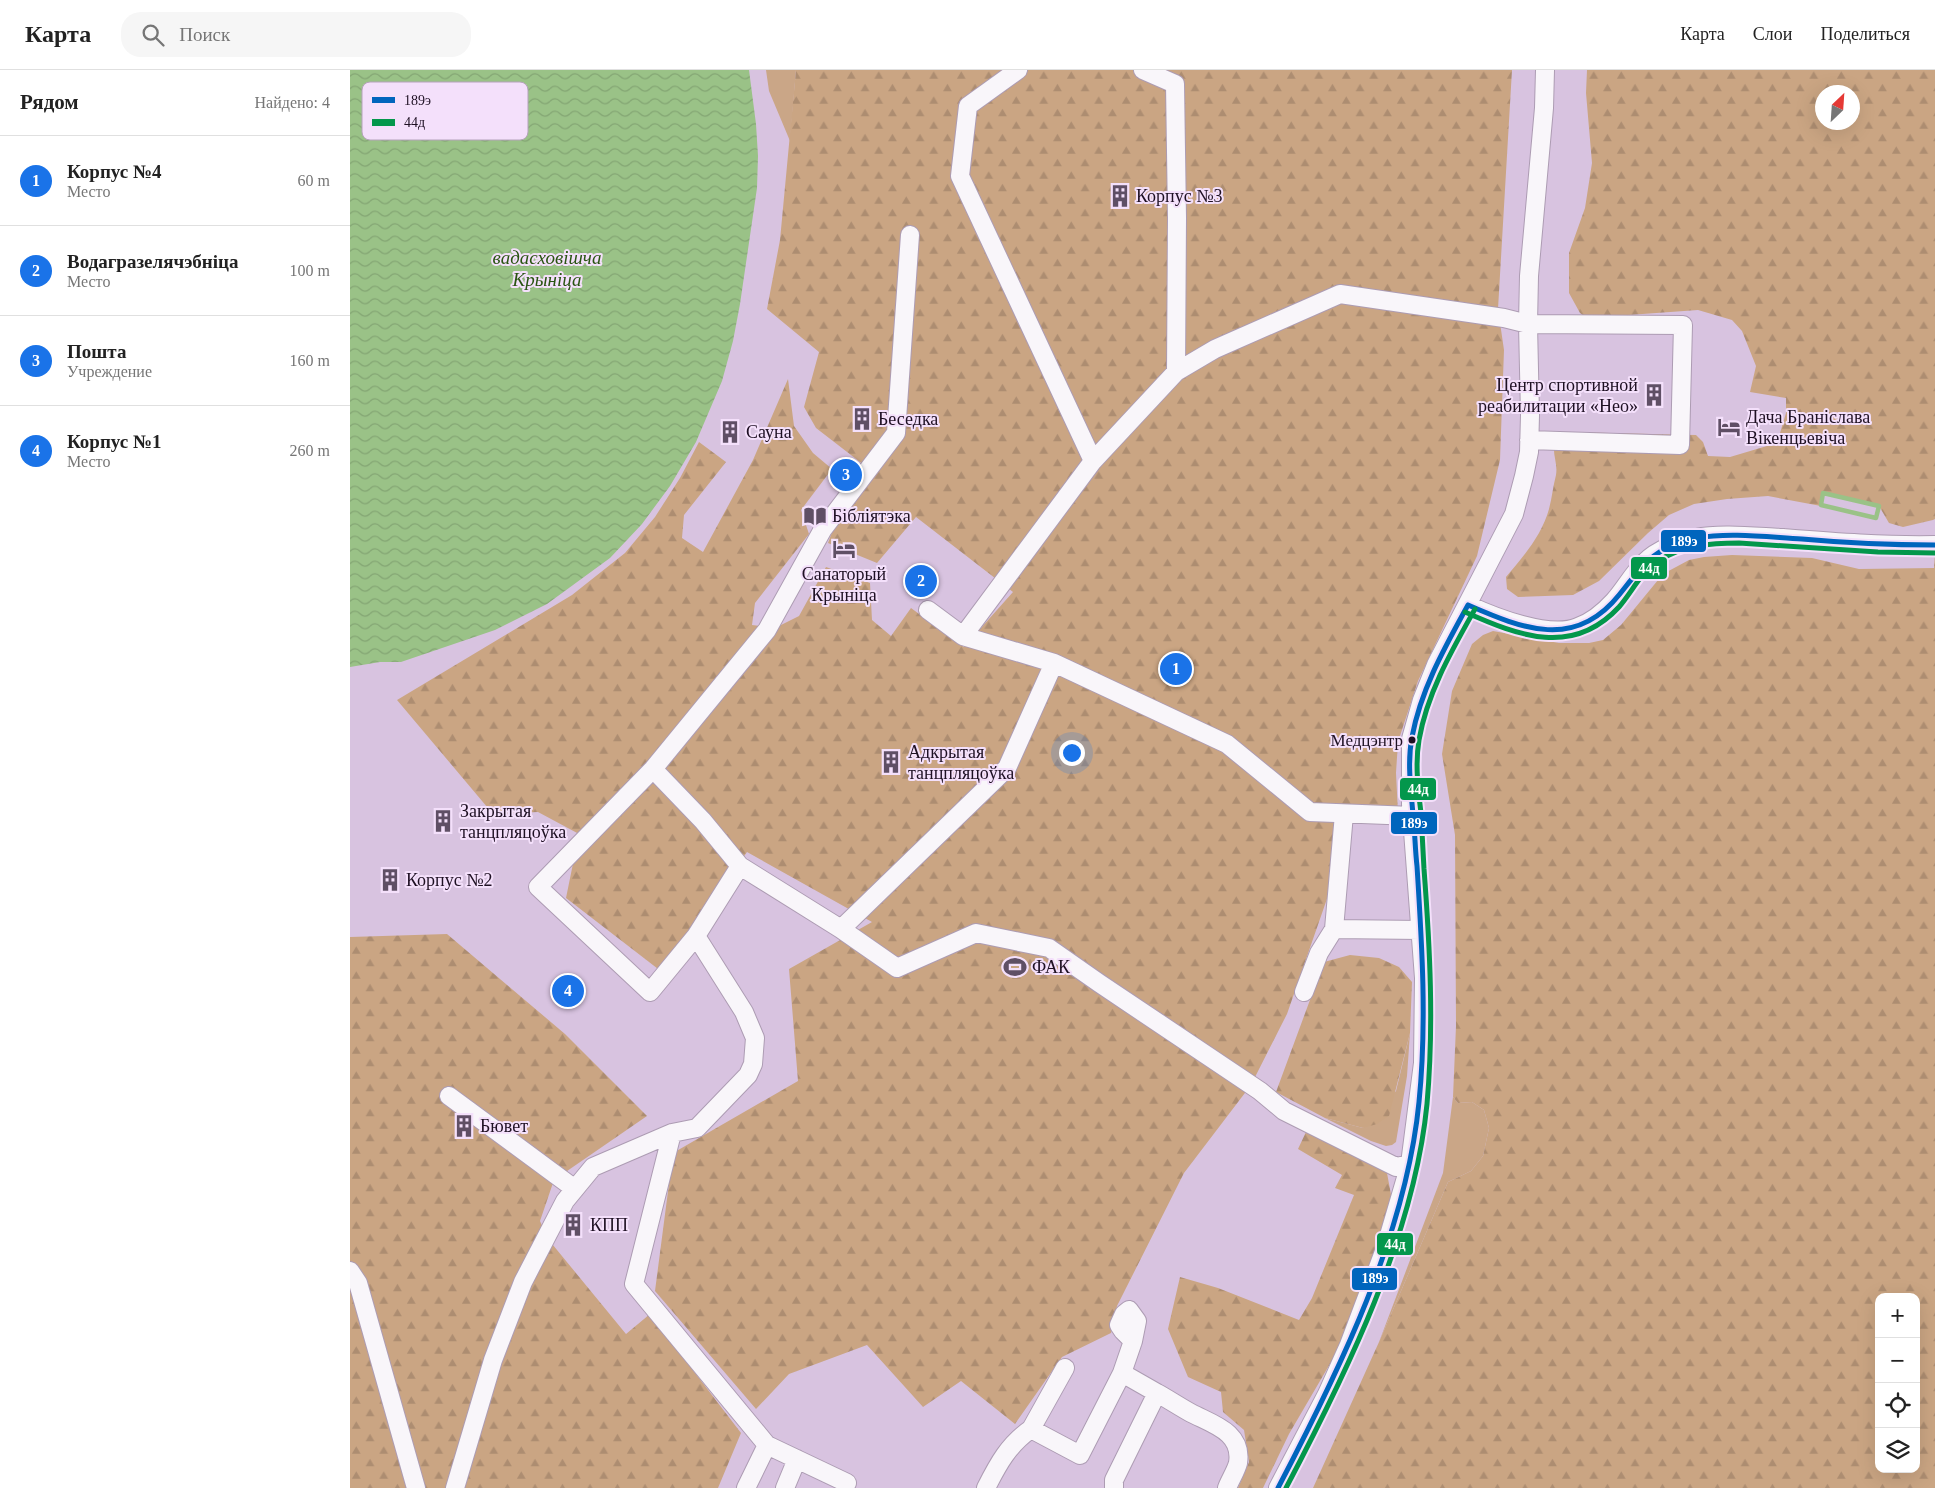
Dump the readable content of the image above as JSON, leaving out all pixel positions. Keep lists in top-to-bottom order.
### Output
{
  "water": ["вадасховішча Крыніца"],
  "places": {
    "building": [
      "Корпус №3",
      "Центр спортивной реабилитации «Нео»",
      "Беседка",
      "Сауна",
      "Адкрытая танцпляцоўка",
      "Закрытая танцпляцоўка",
      "Корпус №2",
      "Бювет",
      "КПП"
    ],
    "hotel": ["Дача Браніслава Вікенцьевіча", "Санаторый Крыніца"],
    "library": ["Бібліятэка"],
    "other": ["Медцэнтр"],
    "sports": ["ФАК"]
  },
  "lines": ["transit line 189э", "transit line 44д"],
  "legend": ["189э", "44д"],
  "north": "top right",
  "page": {
    "header": "Карта",
    "search": "Поиск",
    "nav": ["Карта", "Слои", "Поделиться"],
    "heading": ["Рядом", "Найдено: 4"],
    "list": [
      {
        "mark": "1",
        "name": "Корпус №4",
        "note": "Место",
        "value": "60 m"
      },
      {
        "mark": "2",
        "name": "Водагразелячэбніца",
        "note": "Место",
        "value": "100 m"
      },
      {
        "mark": "3",
        "name": "Пошта",
        "note": "Учреждение",
        "value": "160 m"
      },
      {
        "mark": "4",
        "name": "Корпус №1",
        "note": "Место",
        "value": "260 m"
      }
    ],
    "pins": [
      "3",
      "2",
      "1",
      "4"
    ],
    "map_buttons": ["+", "−"]
  }
}
